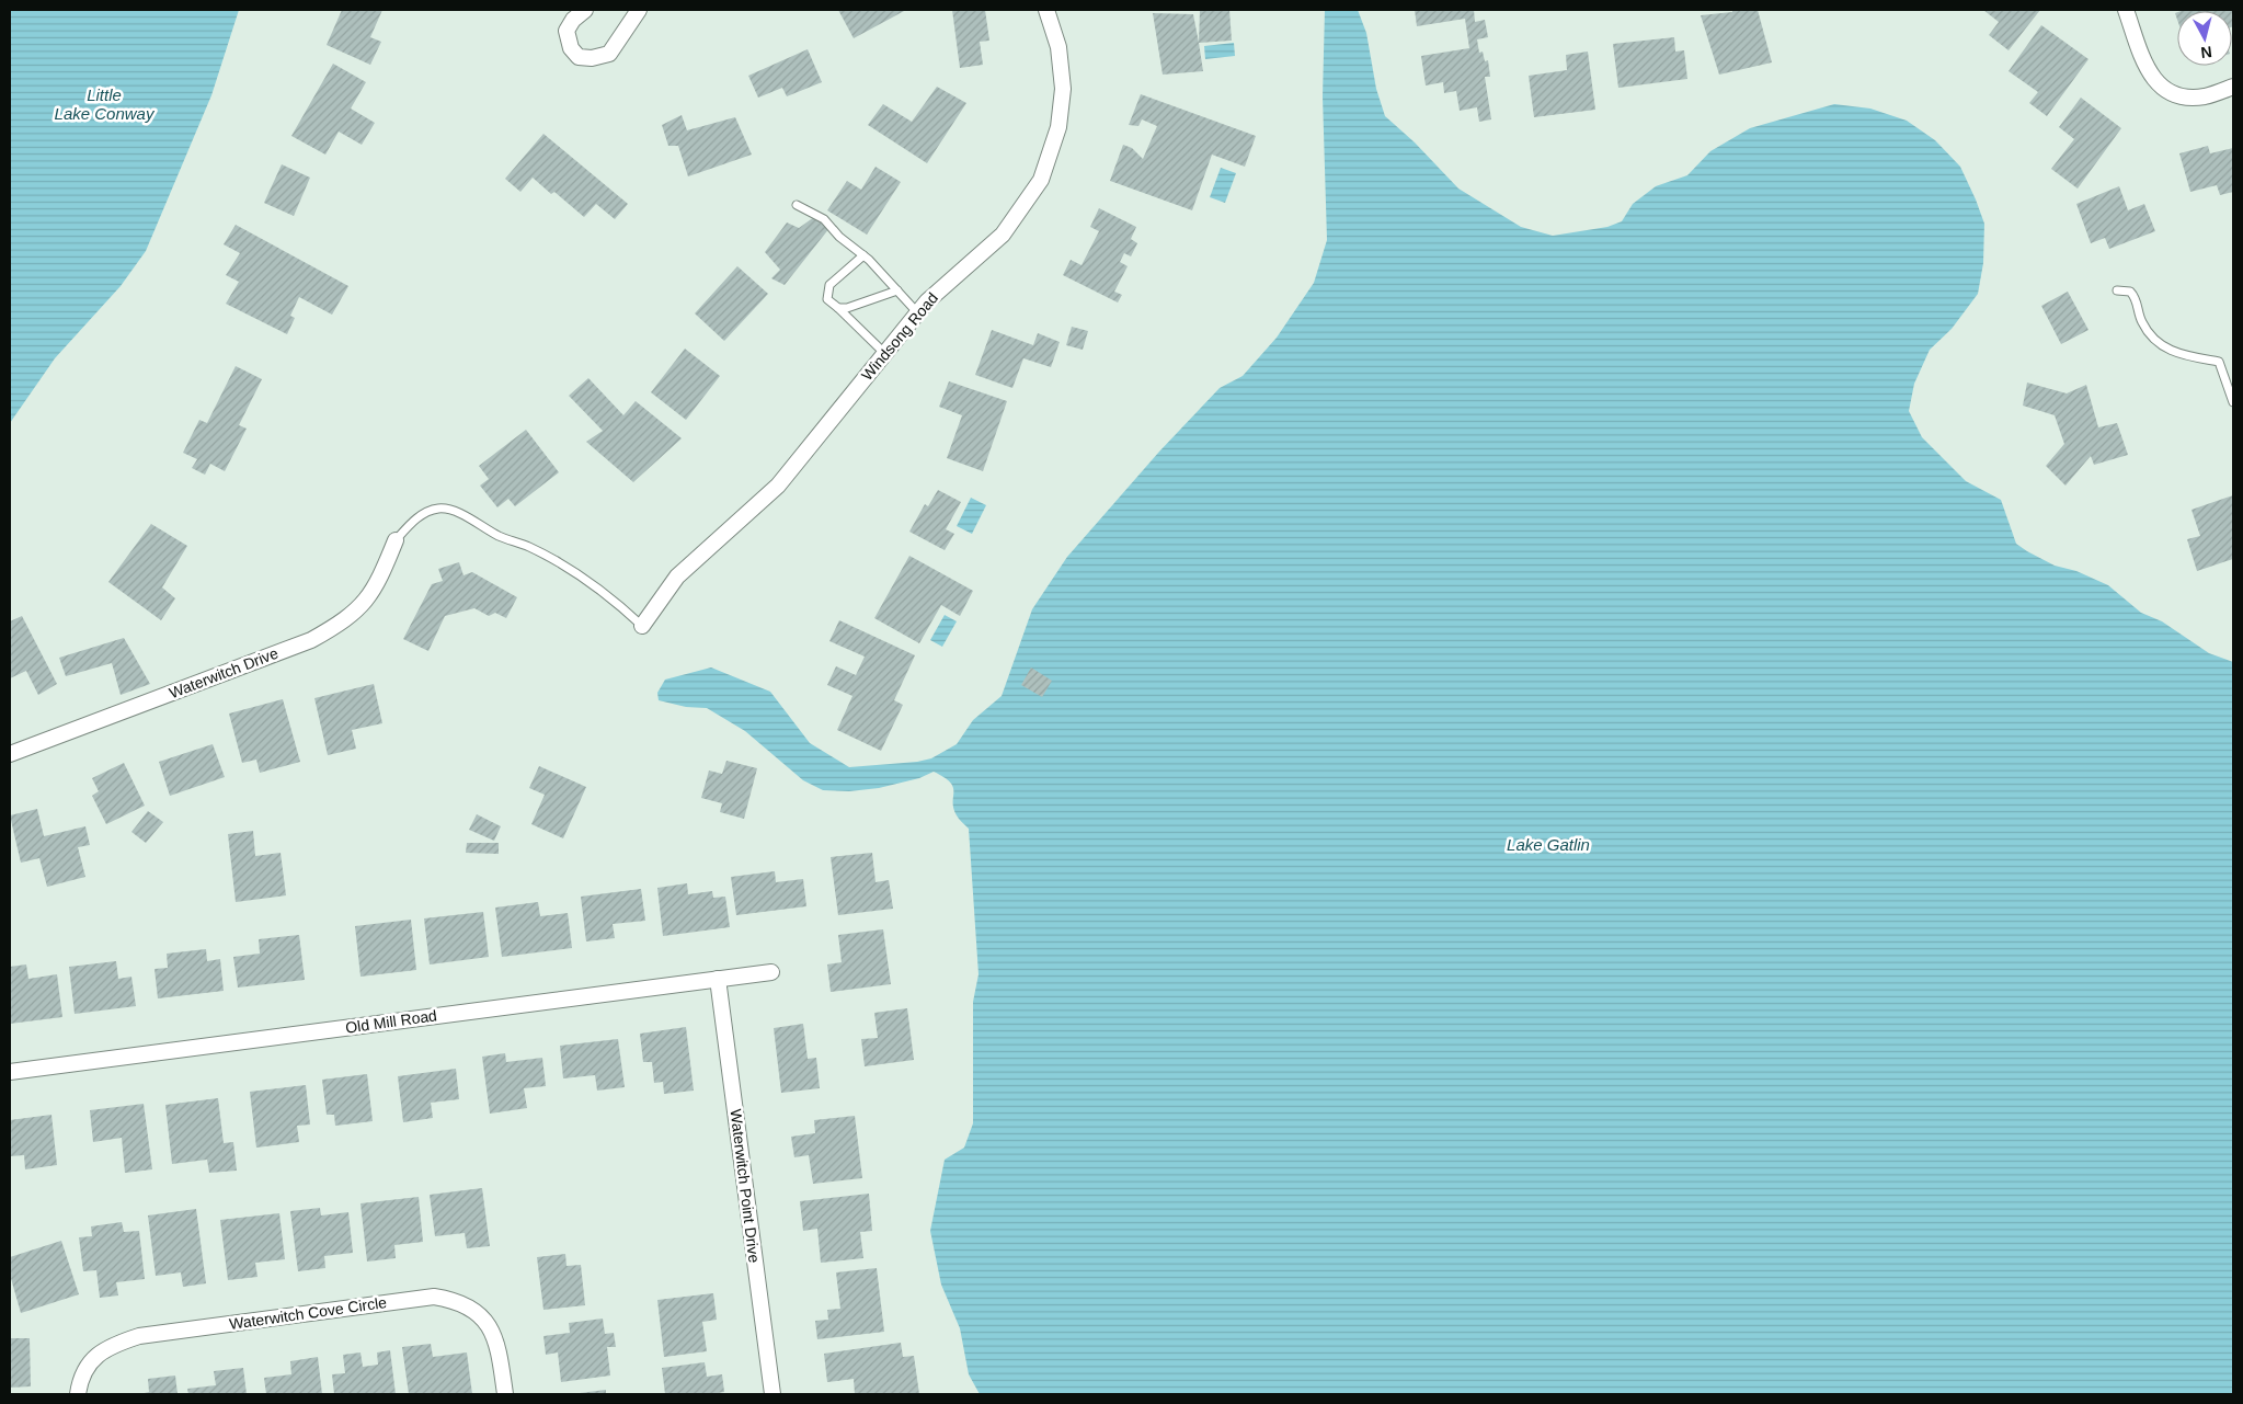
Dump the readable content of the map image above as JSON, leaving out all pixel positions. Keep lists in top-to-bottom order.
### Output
{
  "streets": {
    "street": [
      "Windsong Road",
      "Waterwitch Drive",
      "Old Mill Road",
      "Waterwitch Point Drive",
      "Waterwitch Cove Circle"
    ]
  },
  "crossings": [
    ["Old Mill Road", "Waterwitch Point Drive"]
  ],
  "water": ["Little Lake Conway", "Lake Gatlin"],
  "north": "bottom"
}
